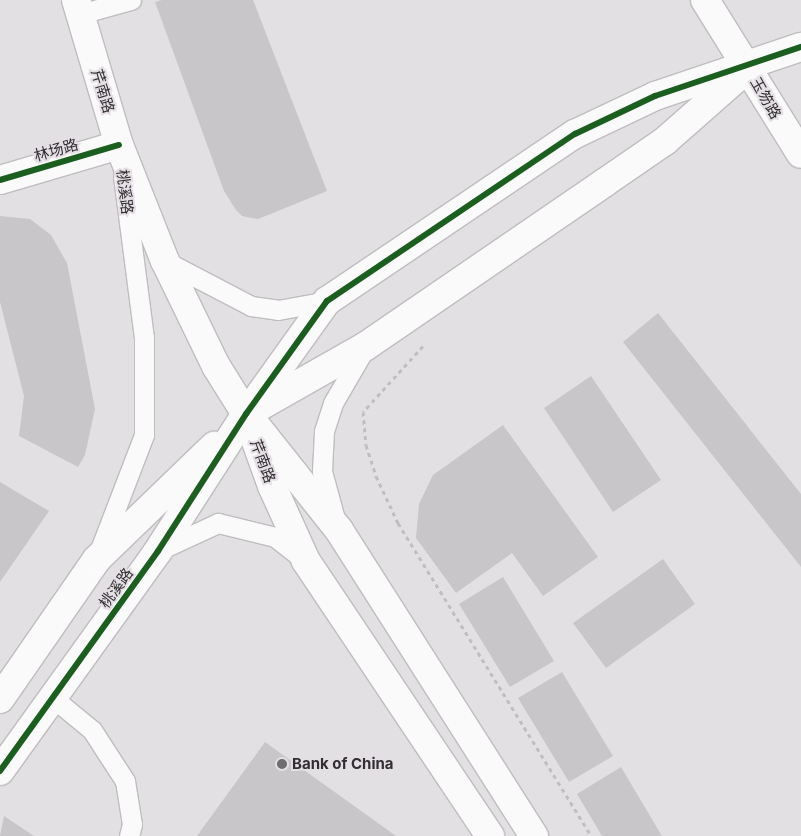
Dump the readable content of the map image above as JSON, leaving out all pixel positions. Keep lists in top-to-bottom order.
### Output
{
  "streets": {
    "street": [
      "芹南路",
      "玉笏路",
      "林场路",
      "桃溪路"
    ]
  },
  "crossings": [
    ["芹南路", "林场路"],
    ["芹南路", "桃溪路"],
    ["林场路", "桃溪路"]
  ],
  "places": ["Bank of China"]
}
